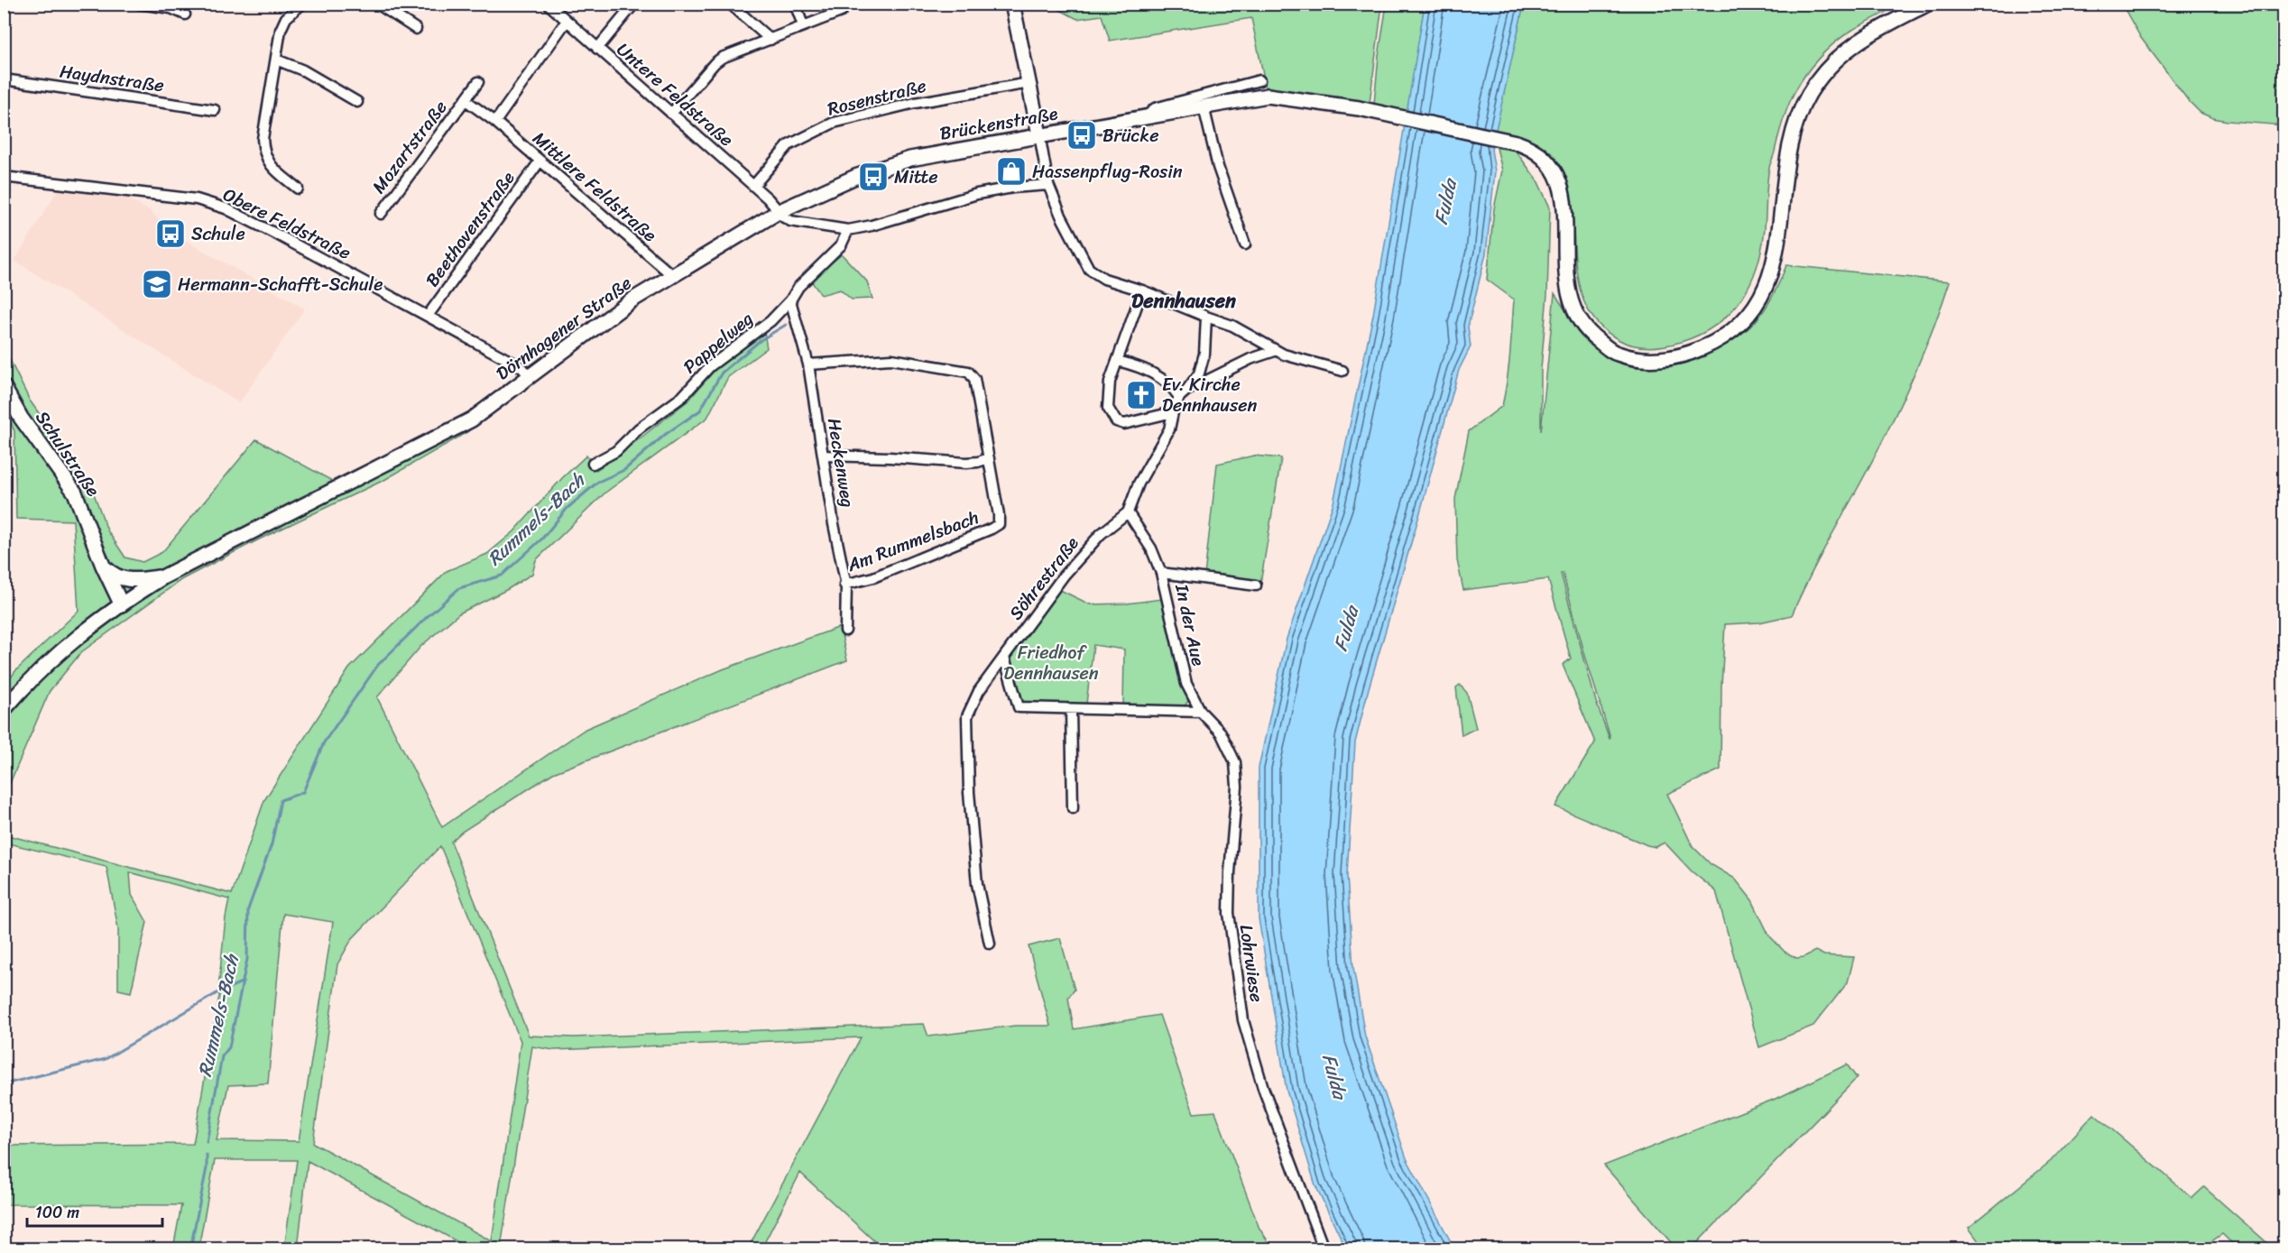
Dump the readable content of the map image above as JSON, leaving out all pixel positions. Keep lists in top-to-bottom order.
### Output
{
  "streets": {
    "street": [
      "Haydnstraße",
      "Untere Feldstraße",
      "Rosenstraße",
      "Brückenstraße",
      "Mozartstraße",
      "Mittlere Feldstraße",
      "Obere Feldstraße",
      "Beethovenstraße",
      "Dörnhagener Straße",
      "Pappelweg",
      "Schulstraße",
      "Heckenweg",
      "Am Rummelsbach",
      "Söhrestraße",
      "In der Aue",
      "Lohrwiese"
    ]
  },
  "crossings": [
    ["Untere Feldstraße", "Rosenstraße"],
    ["Untere Feldstraße", "Brückenstraße"],
    ["Untere Feldstraße", "Dörnhagener Straße"],
    ["Brückenstraße", "Dörnhagener Straße"],
    ["Mozartstraße", "Mittlere Feldstraße"],
    ["Mittlere Feldstraße", "Beethovenstraße"],
    ["Mittlere Feldstraße", "Dörnhagener Straße"],
    ["Obere Feldstraße", "Beethovenstraße"],
    ["Obere Feldstraße", "Dörnhagener Straße"],
    ["Dörnhagener Straße", "Schulstraße"],
    ["Pappelweg", "Heckenweg"],
    ["Heckenweg", "Am Rummelsbach"],
    ["Söhrestraße", "In der Aue"],
    ["In der Aue", "Lohrwiese"]
  ],
  "districts": ["Dennhausen"],
  "water": ["Fulda", "Rummels-Bach"],
  "parks": ["Friedhof Dennhausen"],
  "places": {
    "bus stop": ["Brücke", "Mitte", "Schule"],
    "shop": ["Hassenpflug-Rosin"],
    "school or university": ["Hermann-Schafft-Schule"],
    "church": ["Ev. Kirche Dennhausen"]
  },
  "scale_bar": "100 m"
}
